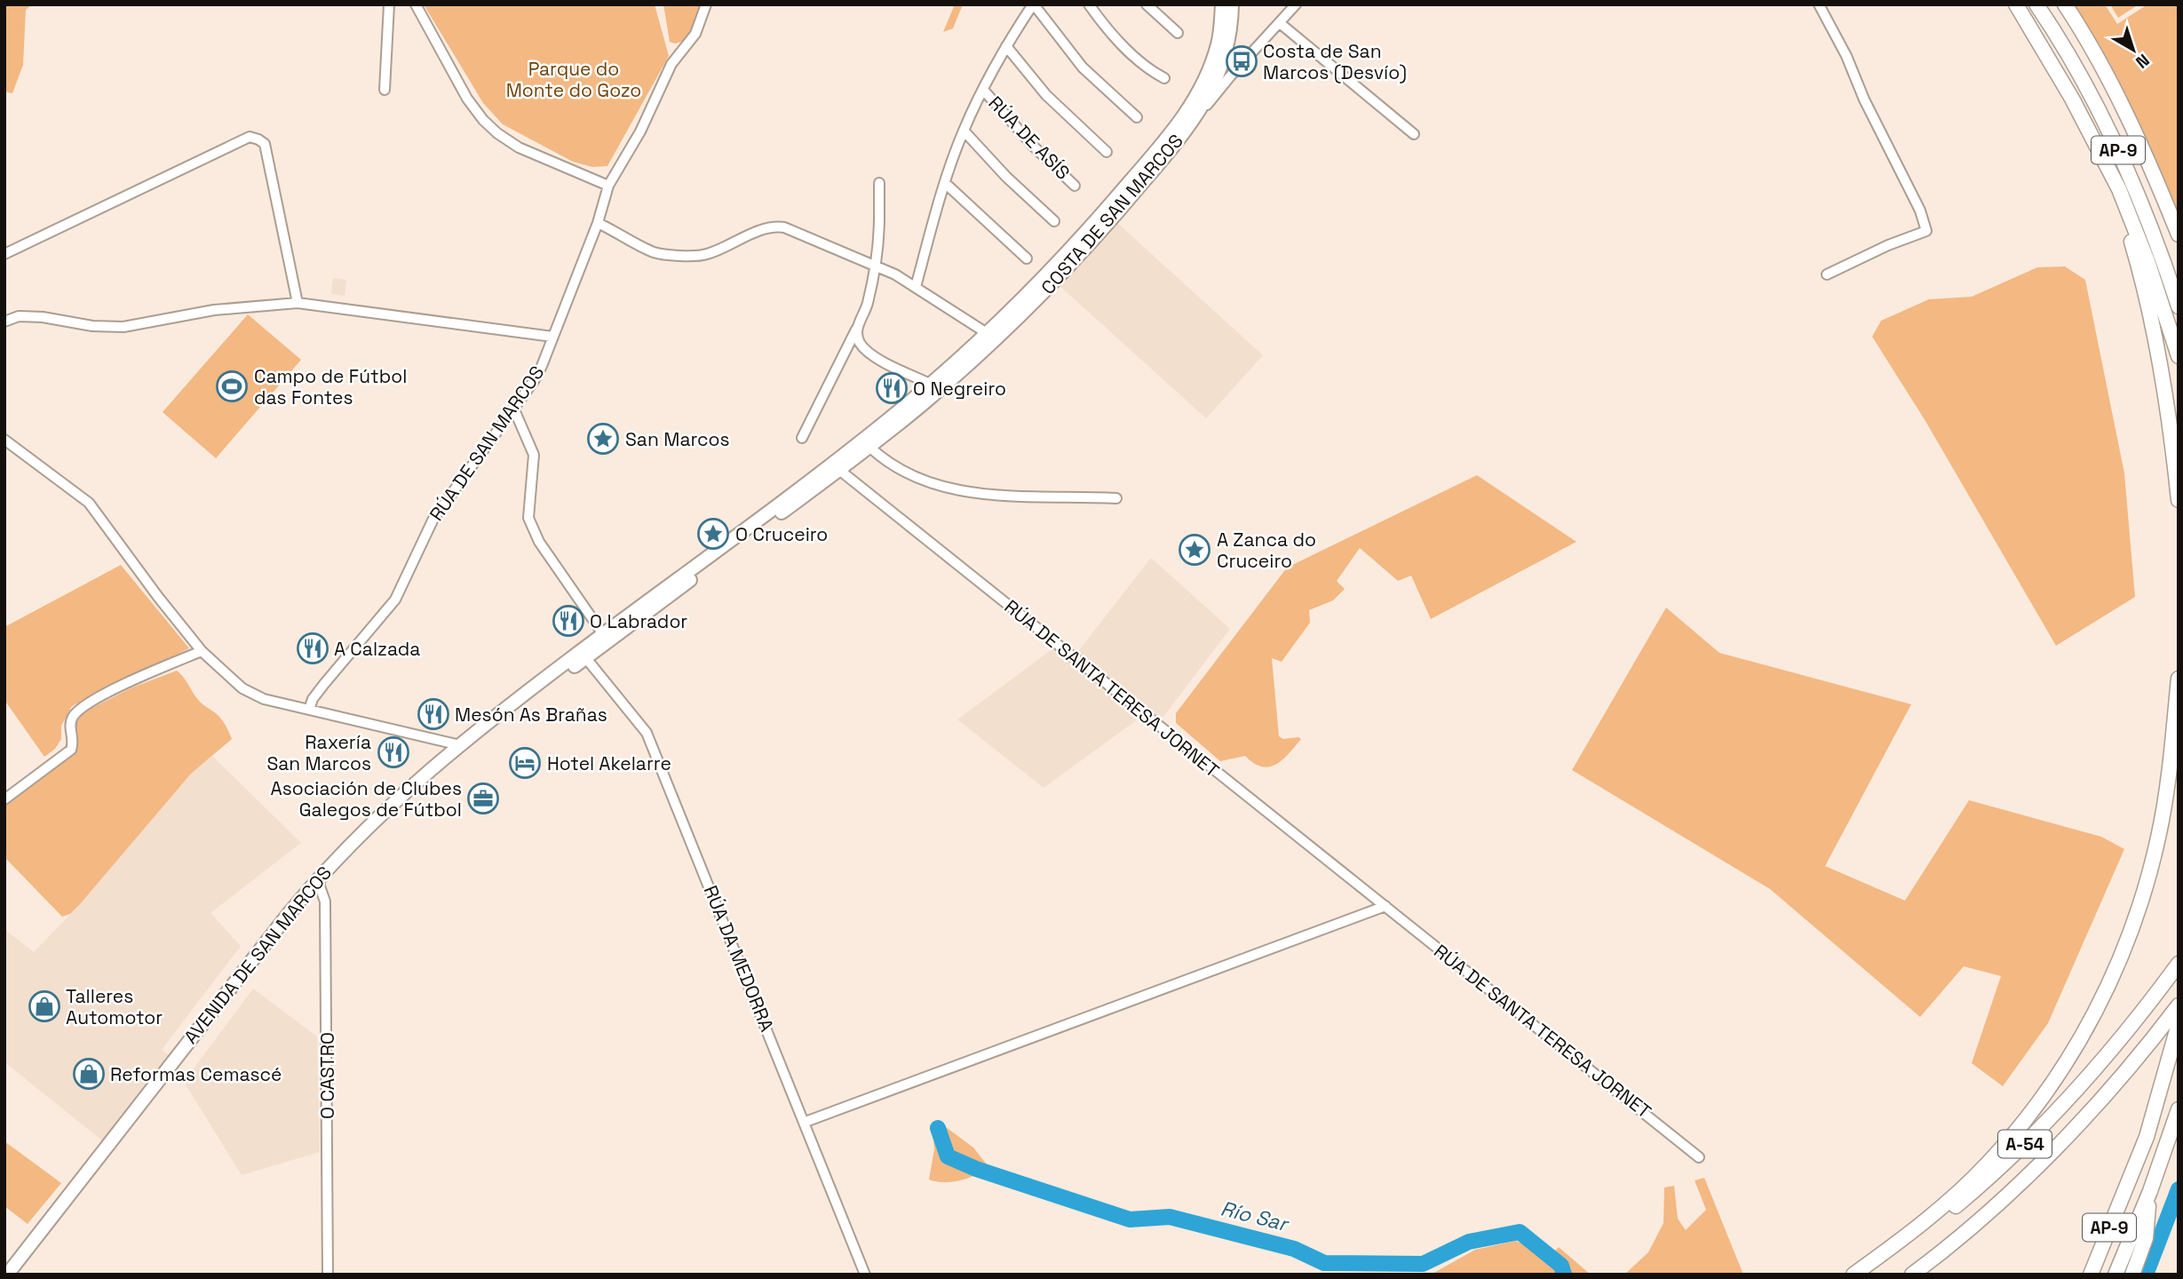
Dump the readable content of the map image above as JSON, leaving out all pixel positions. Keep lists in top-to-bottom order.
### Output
{
  "streets": {
    "highway": ["AP-9", "A-54"],
    "main road": ["COSTA DE SAN MARCOS", "AVENIDA DE SAN MARCOS"],
    "street": [
      "RÚA DE ASÍS",
      "RÚA DE SAN MARCOS",
      "RÚA DE SANTA TERESA JORNET",
      "RÚA DA MEDORRA",
      "O CASTRO"
    ]
  },
  "crossings": [
    ["COSTA DE SAN MARCOS", "AVENIDA DE SAN MARCOS"],
    ["RÚA DE SANTA TERESA JORNET", "AVENIDA DE SAN MARCOS"],
    ["AVENIDA DE SAN MARCOS", "RÚA DA MEDORRA"],
    ["AVENIDA DE SAN MARCOS", "O CASTRO"]
  ],
  "water": ["Río Sar"],
  "parks": ["Parque do Monte do Gozo"],
  "places": {
    "bus stop": ["Costa de San Marcos (Desvío)"],
    "sports": ["Campo de Fútbol das Fontes"],
    "restaurant": [
      "O Negreiro",
      "O Labrador",
      "A Calzada",
      "Mesón As Brañas",
      "Raxería San Marcos"
    ],
    "place": ["San Marcos", "O Cruceiro", "A Zanca do Cruceiro"],
    "hotel": ["Hotel Akelarre"],
    "office": ["Asociación de Clubes Galegos de Fútbol"],
    "shop": ["Talleres Automotor", "Reformas Cemascé"]
  },
  "north": "bottom right"
}
